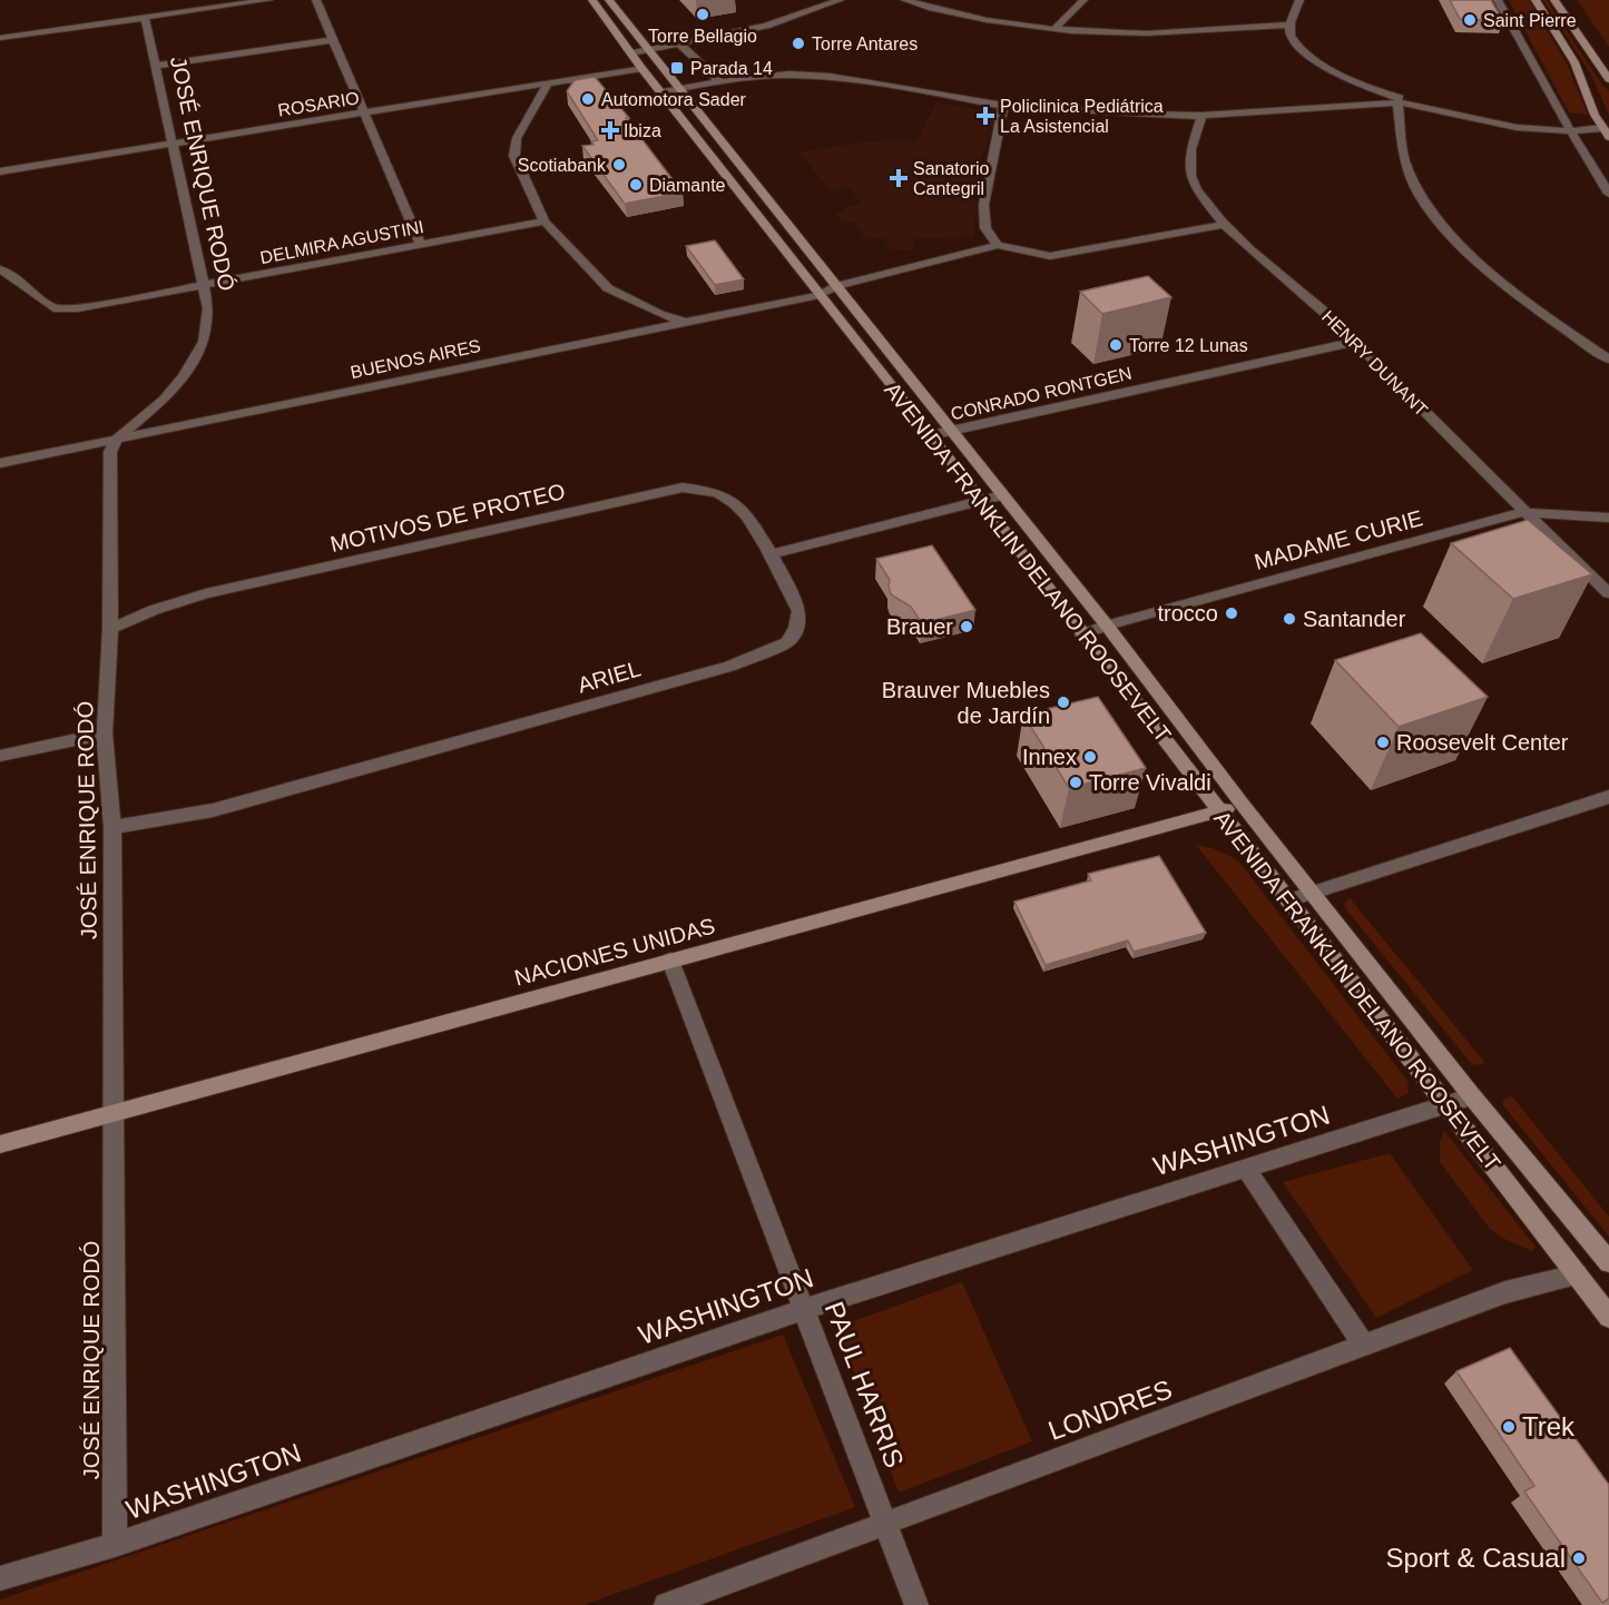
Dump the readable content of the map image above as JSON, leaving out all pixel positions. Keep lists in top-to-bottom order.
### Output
{
  "streets": {
    "main road": ["AVENIDA FRANKLIN DELANO ROOSEVELT", "NACIONES UNIDAS"],
    "street": [
      "ROSARIO",
      "JOSÉ ENRIQUE RODÓ",
      "DELMIRA AGUSTINI",
      "BUENOS AIRES",
      "HENRY DUNANT",
      "CONRADO RONTGEN",
      "MOTIVOS DE PROTEO",
      "MADAME CURIE",
      "ARIEL",
      "WASHINGTON",
      "PAUL HARRIS",
      "LONDRES"
    ]
  },
  "crossings": [
    ["ROSARIO", "JOSÉ ENRIQUE RODÓ"],
    ["ROSARIO", "AVENIDA FRANKLIN DELANO ROOSEVELT"],
    ["JOSÉ ENRIQUE RODÓ", "DELMIRA AGUSTINI"],
    ["JOSÉ ENRIQUE RODÓ", "BUENOS AIRES"],
    ["JOSÉ ENRIQUE RODÓ", "MOTIVOS DE PROTEO"],
    ["JOSÉ ENRIQUE RODÓ", "ARIEL"],
    ["JOSÉ ENRIQUE RODÓ", "NACIONES UNIDAS"],
    ["JOSÉ ENRIQUE RODÓ", "WASHINGTON"],
    ["BUENOS AIRES", "AVENIDA FRANKLIN DELANO ROOSEVELT"],
    ["HENRY DUNANT", "CONRADO RONTGEN"],
    ["HENRY DUNANT", "MADAME CURIE"],
    ["CONRADO RONTGEN", "AVENIDA FRANKLIN DELANO ROOSEVELT"],
    ["MOTIVOS DE PROTEO", "ARIEL"],
    ["MADAME CURIE", "AVENIDA FRANKLIN DELANO ROOSEVELT"],
    ["AVENIDA FRANKLIN DELANO ROOSEVELT", "NACIONES UNIDAS"],
    ["AVENIDA FRANKLIN DELANO ROOSEVELT", "WASHINGTON"],
    ["AVENIDA FRANKLIN DELANO ROOSEVELT", "LONDRES"],
    ["NACIONES UNIDAS", "PAUL HARRIS"],
    ["WASHINGTON", "PAUL HARRIS"],
    ["PAUL HARRIS", "LONDRES"]
  ],
  "places": {
    "other": [
      "Torre Bellagio",
      "Saint Pierre",
      "Torre Antares",
      "Automotora Sader",
      "Scotiabank",
      "Diamante",
      "Torre 12 Lunas",
      "trocco",
      "Santander",
      "Brauer",
      "Brauver Muebles de Jardín",
      "Roosevelt Center",
      "Innex",
      "Torre Vivaldi",
      "Trek",
      "Sport & Casual"
    ],
    "transit": ["Parada 14"],
    "health": ["Policlinica Pediátrica La Asistencial", "Ibiza", "Sanatorio Cantegril"]
  }
}
